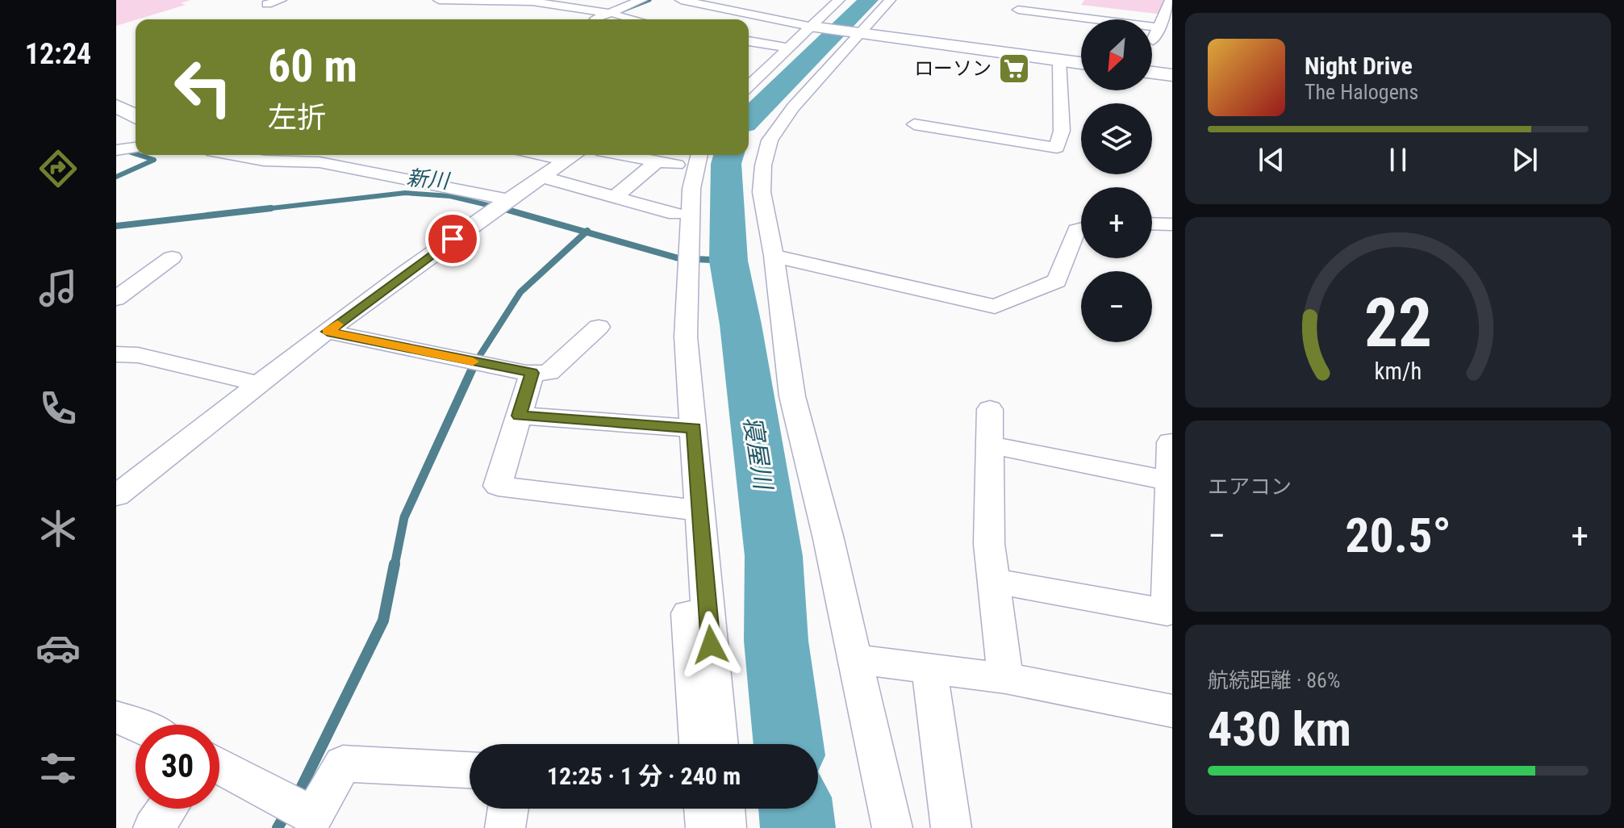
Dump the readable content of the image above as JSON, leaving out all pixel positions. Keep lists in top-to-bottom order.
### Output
{
  "water": ["新川", "寝屋川"],
  "places": {
    "supermarket": ["ローソン"]
  },
  "north": "bottom left",
  "page": {
    "tabs": "12:24",
    "map_buttons": ["+", "−"],
    "turn": ["60 m", "左折"],
    "song": ["Night Drive", "The Halogens"],
    "tile": [
      "エアコン",
      ["航続距離 · 86%", "430 km"]
    ],
    "heat": ["−", "20.5°", "+"],
    "limit": "30",
    "trip": "12:25 · 1 分 · 240 m",
    "gauge": ["22", "km/h"]
  }
}
